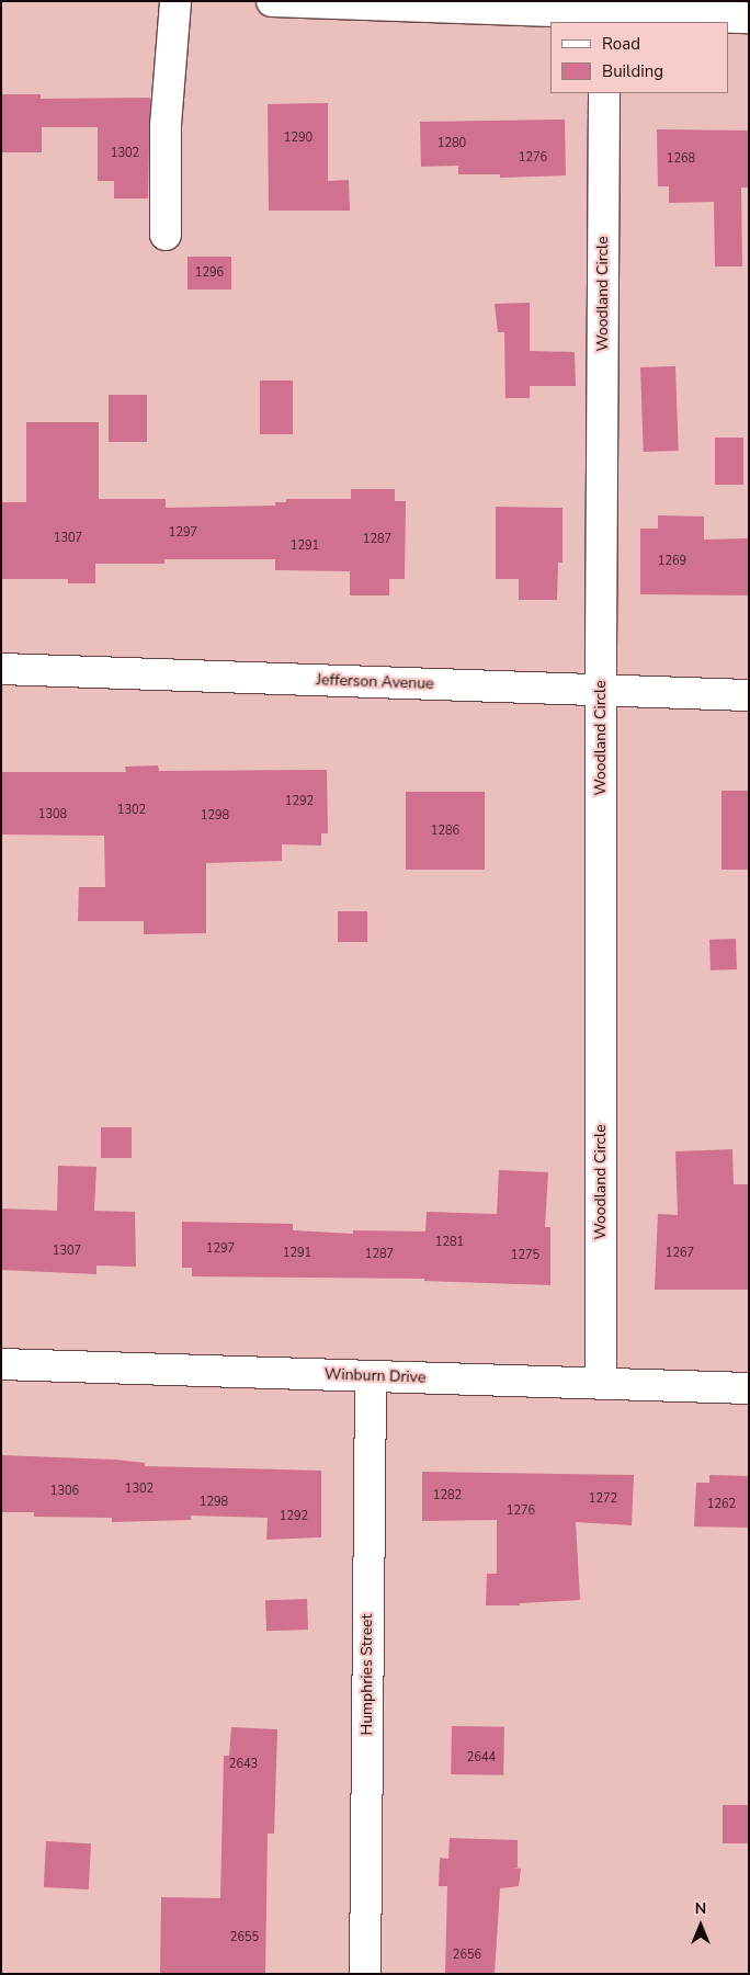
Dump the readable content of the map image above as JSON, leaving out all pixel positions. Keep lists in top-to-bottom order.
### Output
{
  "streets": {
    "street": [
      "Woodland Circle",
      "Jefferson Avenue",
      "Winburn Drive",
      "Humphries Street"
    ]
  },
  "crossings": [
    ["Woodland Circle", "Jefferson Avenue"],
    ["Woodland Circle", "Winburn Drive"],
    ["Winburn Drive", "Humphries Street"]
  ],
  "house_numbers": [
    "1290",
    "1280",
    "1302",
    "1276",
    "1268",
    "1296",
    "1297",
    "1307",
    "1287",
    "1291",
    "1269",
    "1292",
    "1302",
    "1308",
    "1298",
    "1286",
    "1281",
    "1297",
    "1307",
    "1291",
    "1267",
    "1287",
    "1275",
    "1302",
    "1306",
    "1282",
    "1272",
    "1298",
    "1262",
    "1276",
    "1292",
    "2644",
    "2643",
    "2655",
    "2656"
  ],
  "legend": ["Road", "Building"],
  "north": "top"
}
